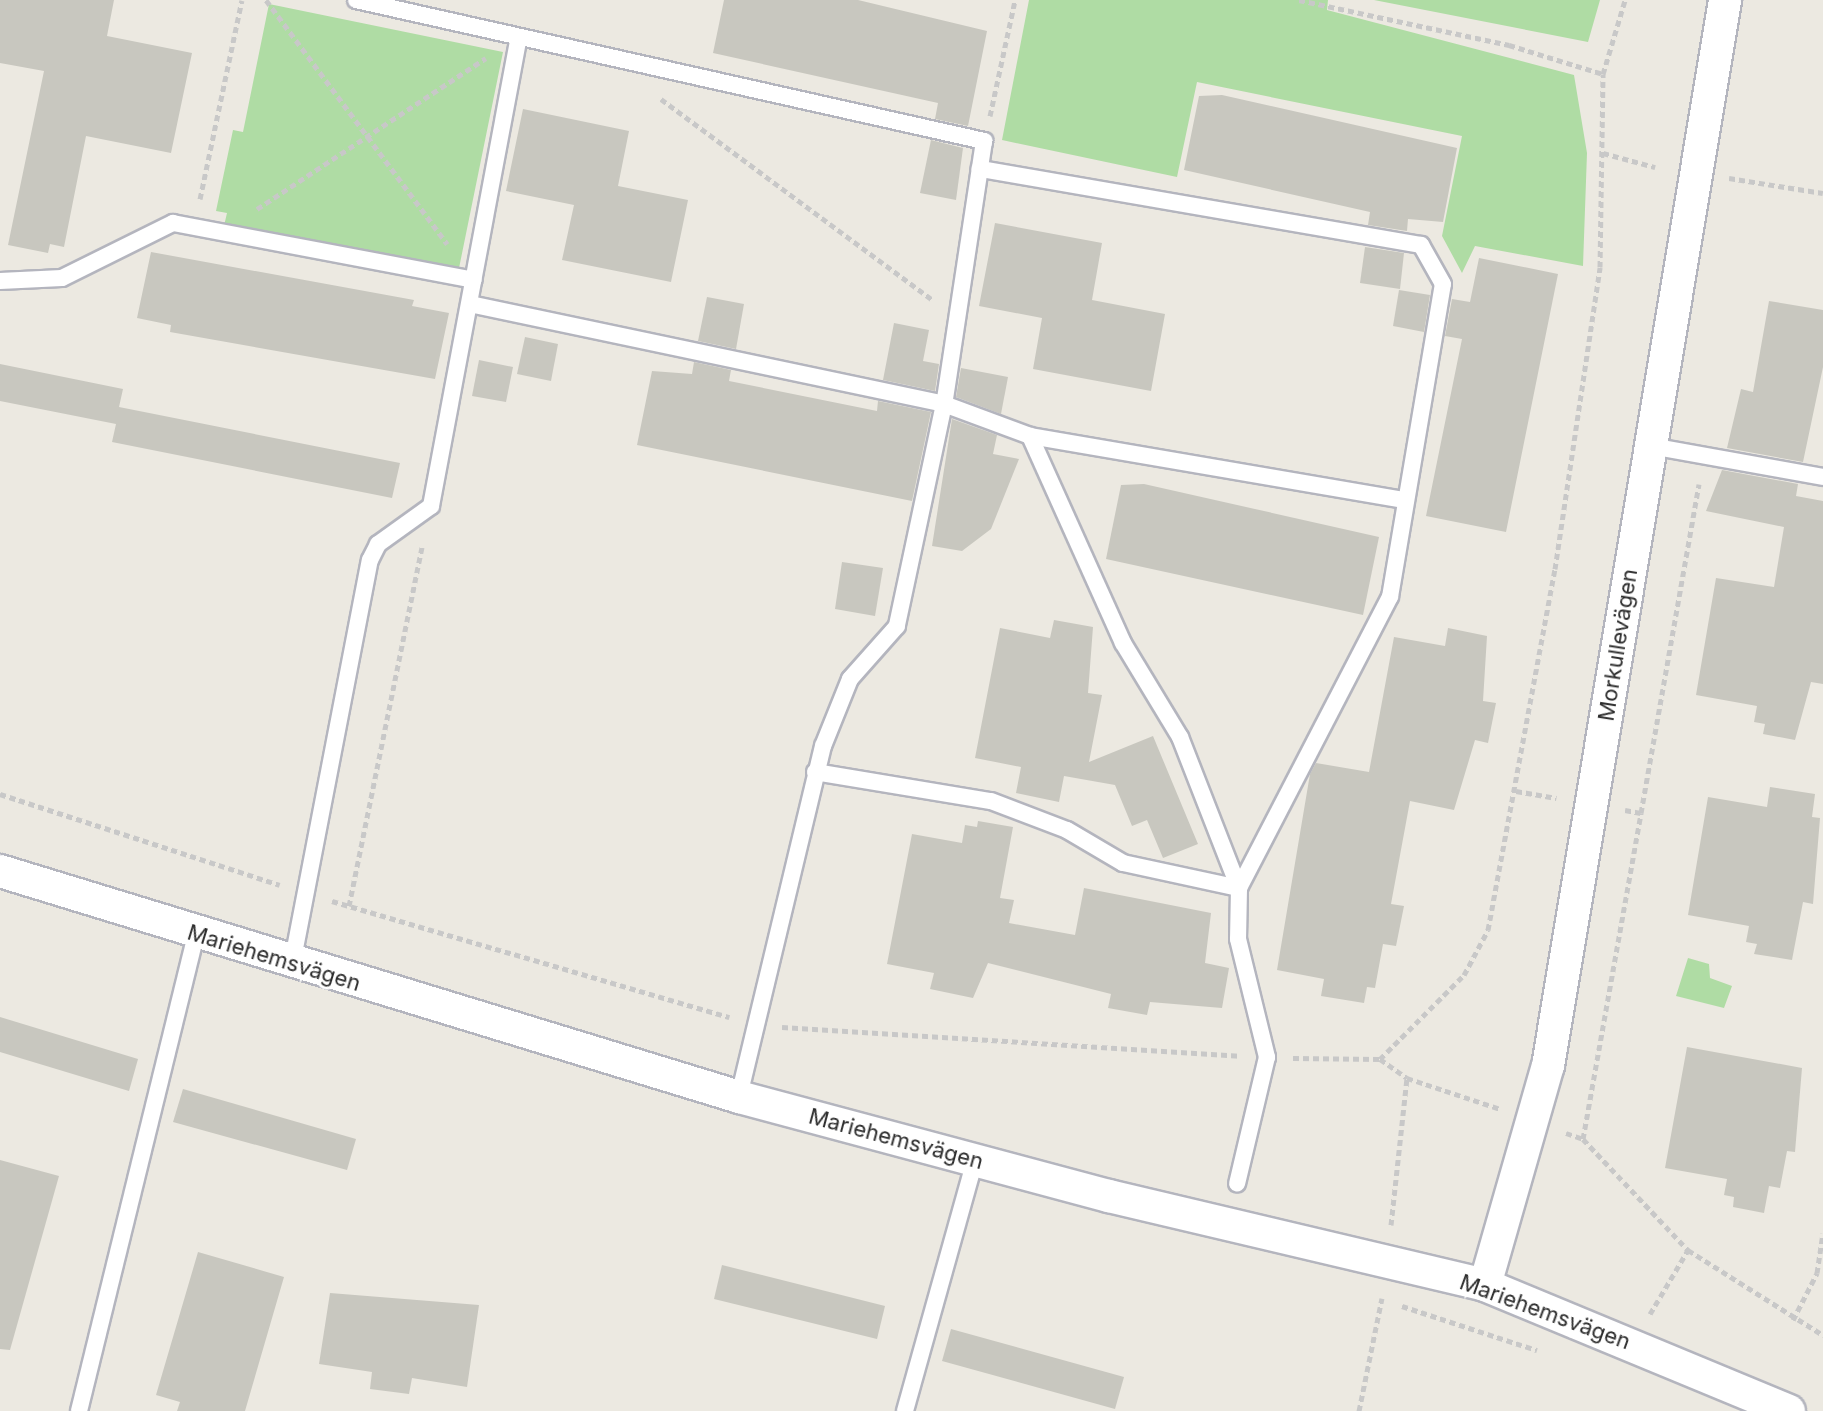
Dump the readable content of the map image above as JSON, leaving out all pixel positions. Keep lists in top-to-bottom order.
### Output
{
  "streets": {
    "street": ["Morkullevägen", "Mariehemsvägen"]
  },
  "crossings": [
    ["Morkullevägen", "Mariehemsvägen"]
  ]
}
